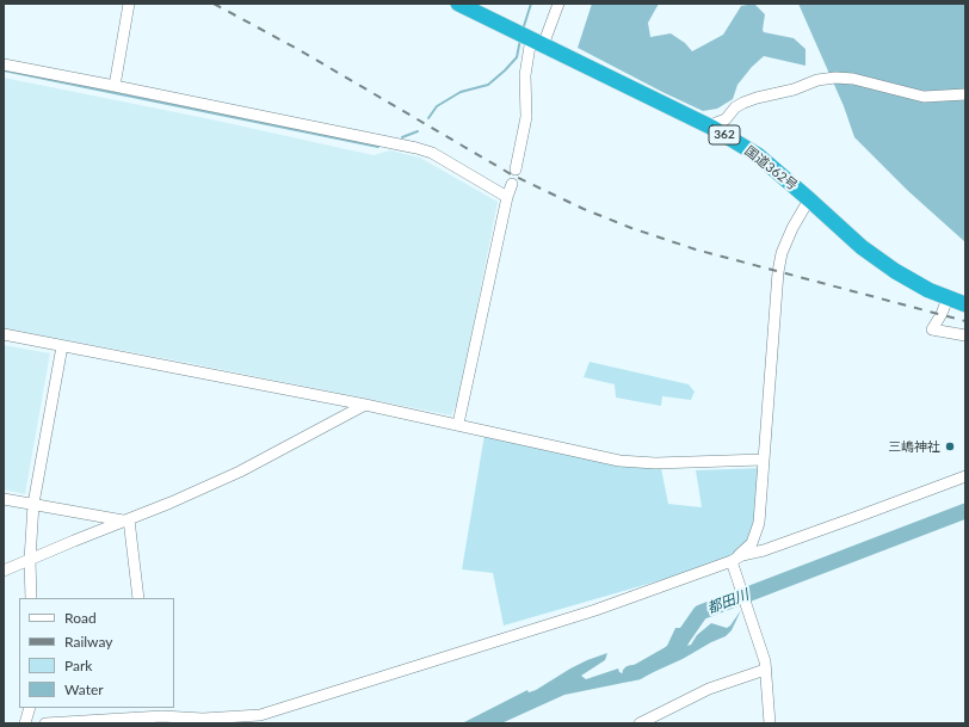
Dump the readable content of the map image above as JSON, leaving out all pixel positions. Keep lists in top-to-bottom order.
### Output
{
  "streets": {
    "highway": ["362", "国道362号"]
  },
  "water": ["都田川"],
  "places": ["三嶋神社"],
  "legend": [
    "Road",
    "Railway",
    "Park",
    "Water"
  ]
}
